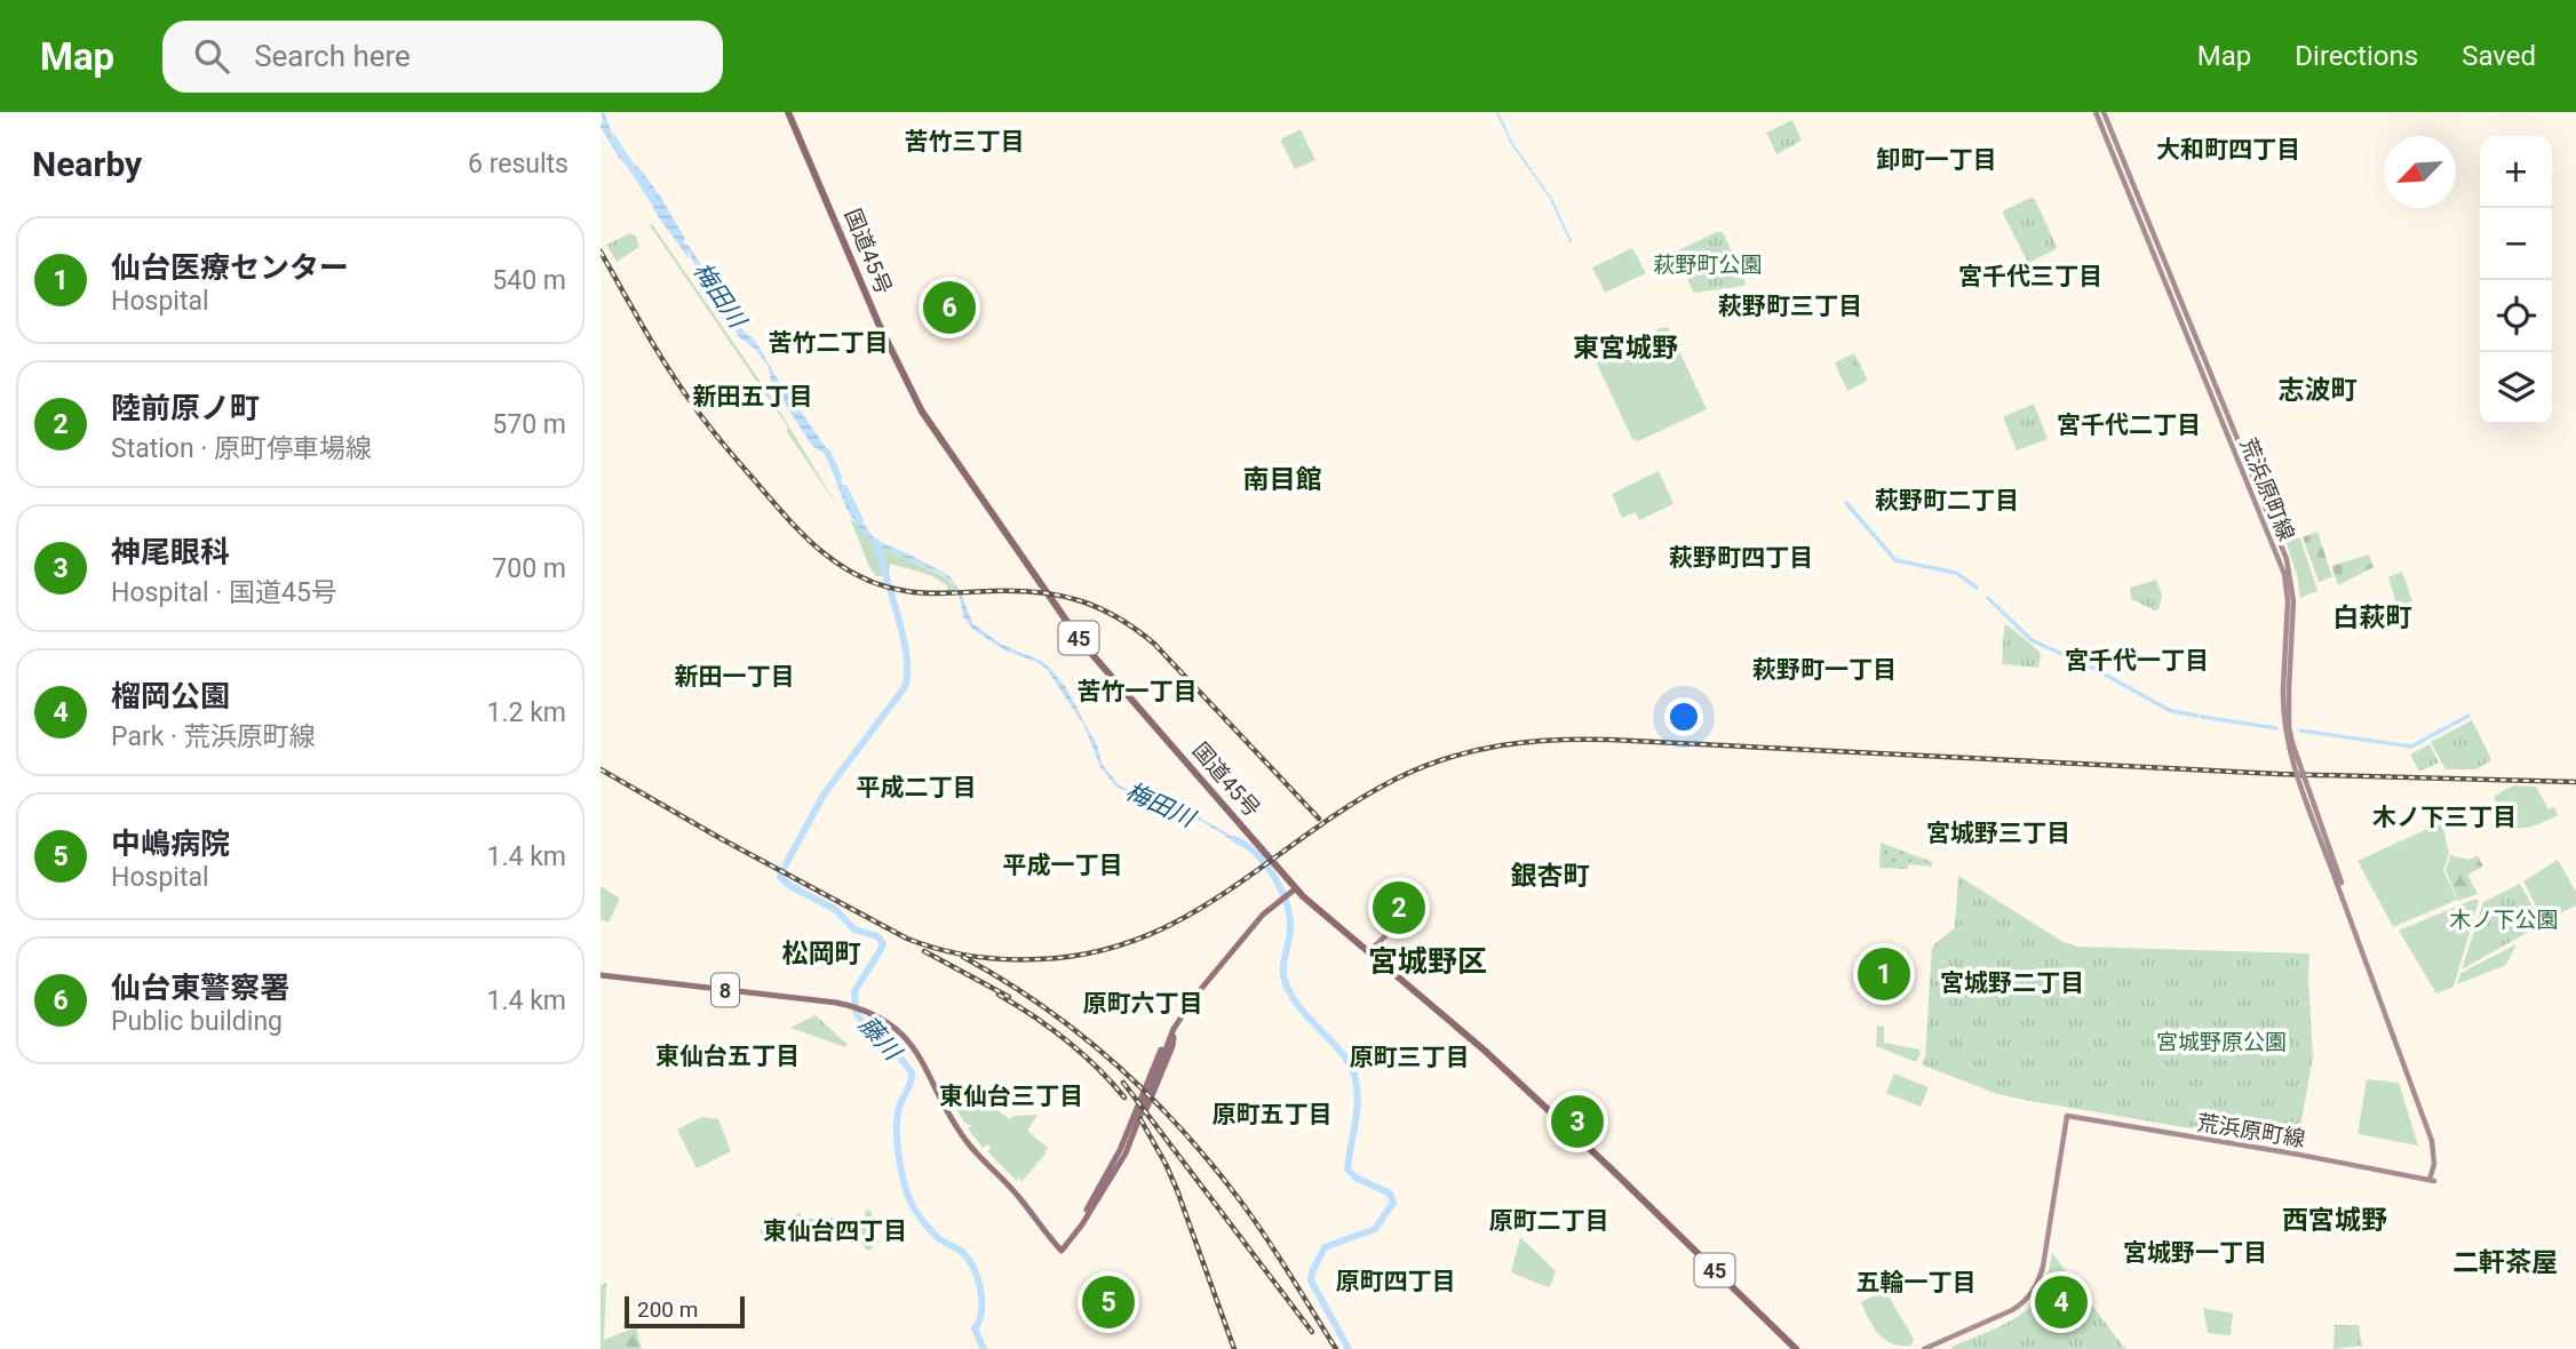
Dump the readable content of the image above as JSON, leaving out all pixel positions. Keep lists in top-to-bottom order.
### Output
{
  "streets": {
    "highway": ["国道45号", "45"],
    "main road": ["荒浜原町線", "8"]
  },
  "crossings": [
    ["国道45号", "8"]
  ],
  "districts": [
    "苦竹三丁目",
    "大和町四丁目",
    "卸町一丁目",
    "宮千代三丁目",
    "萩野町三丁目",
    "苦竹二丁目",
    "東宮城野",
    "志波町",
    "新田五丁目",
    "宮千代二丁目",
    "南目館",
    "萩野町二丁目",
    "萩野町四丁目",
    "白萩町",
    "宮千代一丁目",
    "萩野町一丁目",
    "新田一丁目",
    "苦竹一丁目",
    "平成二丁目",
    "木ノ下三丁目",
    "宮城野三丁目",
    "平成一丁目",
    "銀杏町",
    "松岡町",
    "宮城野区",
    "宮城野二丁目",
    "原町六丁目",
    "東仙台五丁目",
    "原町三丁目",
    "東仙台三丁目",
    "原町五丁目",
    "西宮城野",
    "原町二丁目",
    "東仙台四丁目",
    "宮城野一丁目",
    "二軒茶屋",
    "原町四丁目",
    "五輪一丁目"
  ],
  "water": ["梅田川", "藤川"],
  "parks": ["萩野町公園", "木ノ下公園", "宮城野原公園"],
  "scale_bar": "200 m",
  "north": "bottom left",
  "page": {
    "header": "Map",
    "search": "Search here",
    "nav": ["Map", "Directions", "Saved"],
    "heading": ["Nearby", "6 results"],
    "map_buttons": ["+", "−"],
    "list": [
      {
        "mark": "1",
        "name": "仙台医療センター",
        "note": "Hospital",
        "value": "540 m"
      },
      {
        "mark": "2",
        "name": "陸前原ノ町",
        "note": "Station · 原町停車場線",
        "value": "570 m"
      },
      {
        "mark": "3",
        "name": "神尾眼科",
        "note": "Hospital · 国道45号",
        "value": "700 m"
      },
      {
        "mark": "4",
        "name": "榴岡公園",
        "note": "Park · 荒浜原町線",
        "value": "1.2 km"
      },
      {
        "mark": "5",
        "name": "中嶋病院",
        "note": "Hospital",
        "value": "1.4 km"
      },
      {
        "mark": "6",
        "name": "仙台東警察署",
        "note": "Public building",
        "value": "1.4 km"
      }
    ],
    "pins": [
      "6",
      "2",
      "1",
      "3",
      "4",
      "5"
    ],
    "scale": "200 m"
  }
}
